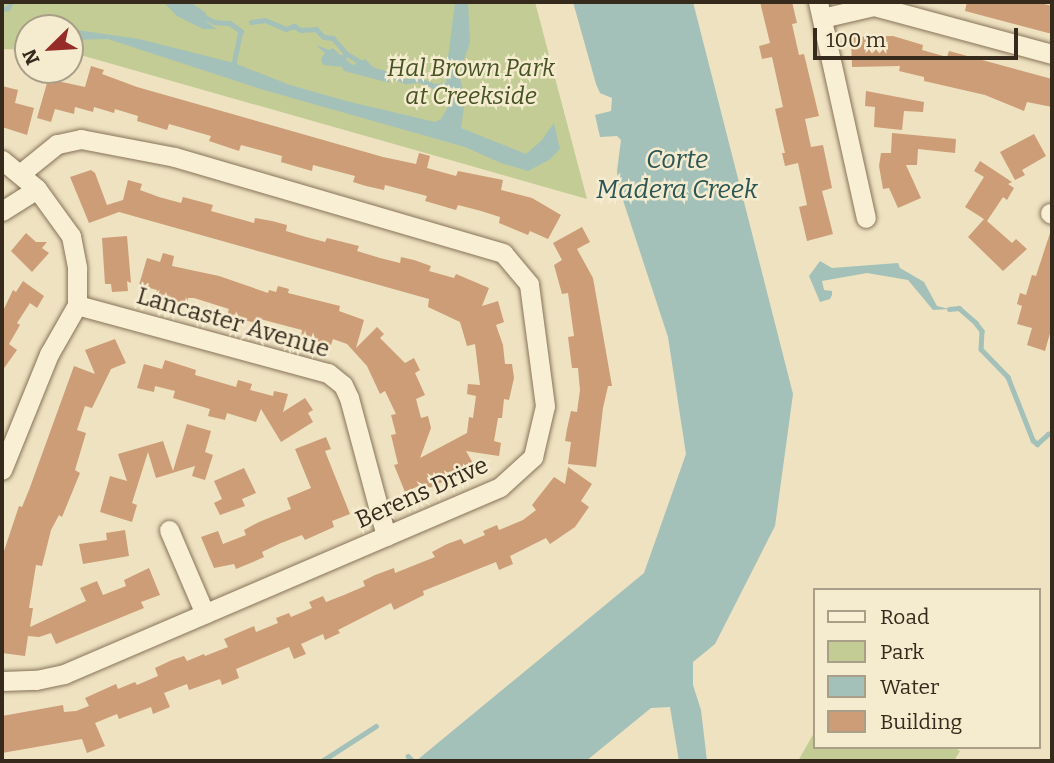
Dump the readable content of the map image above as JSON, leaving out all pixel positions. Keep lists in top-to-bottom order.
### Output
{
  "streets": {
    "street": ["Lancaster Avenue", "Berens Drive"]
  },
  "crossings": [
    ["Lancaster Avenue", "Berens Drive"]
  ],
  "water": ["Corte Madera Creek"],
  "parks": ["Hal Brown Park at Creekside"],
  "legend": [
    "Road",
    "Park",
    "Water",
    "Building"
  ],
  "scale_bar": "100 m",
  "north": "bottom left"
}
